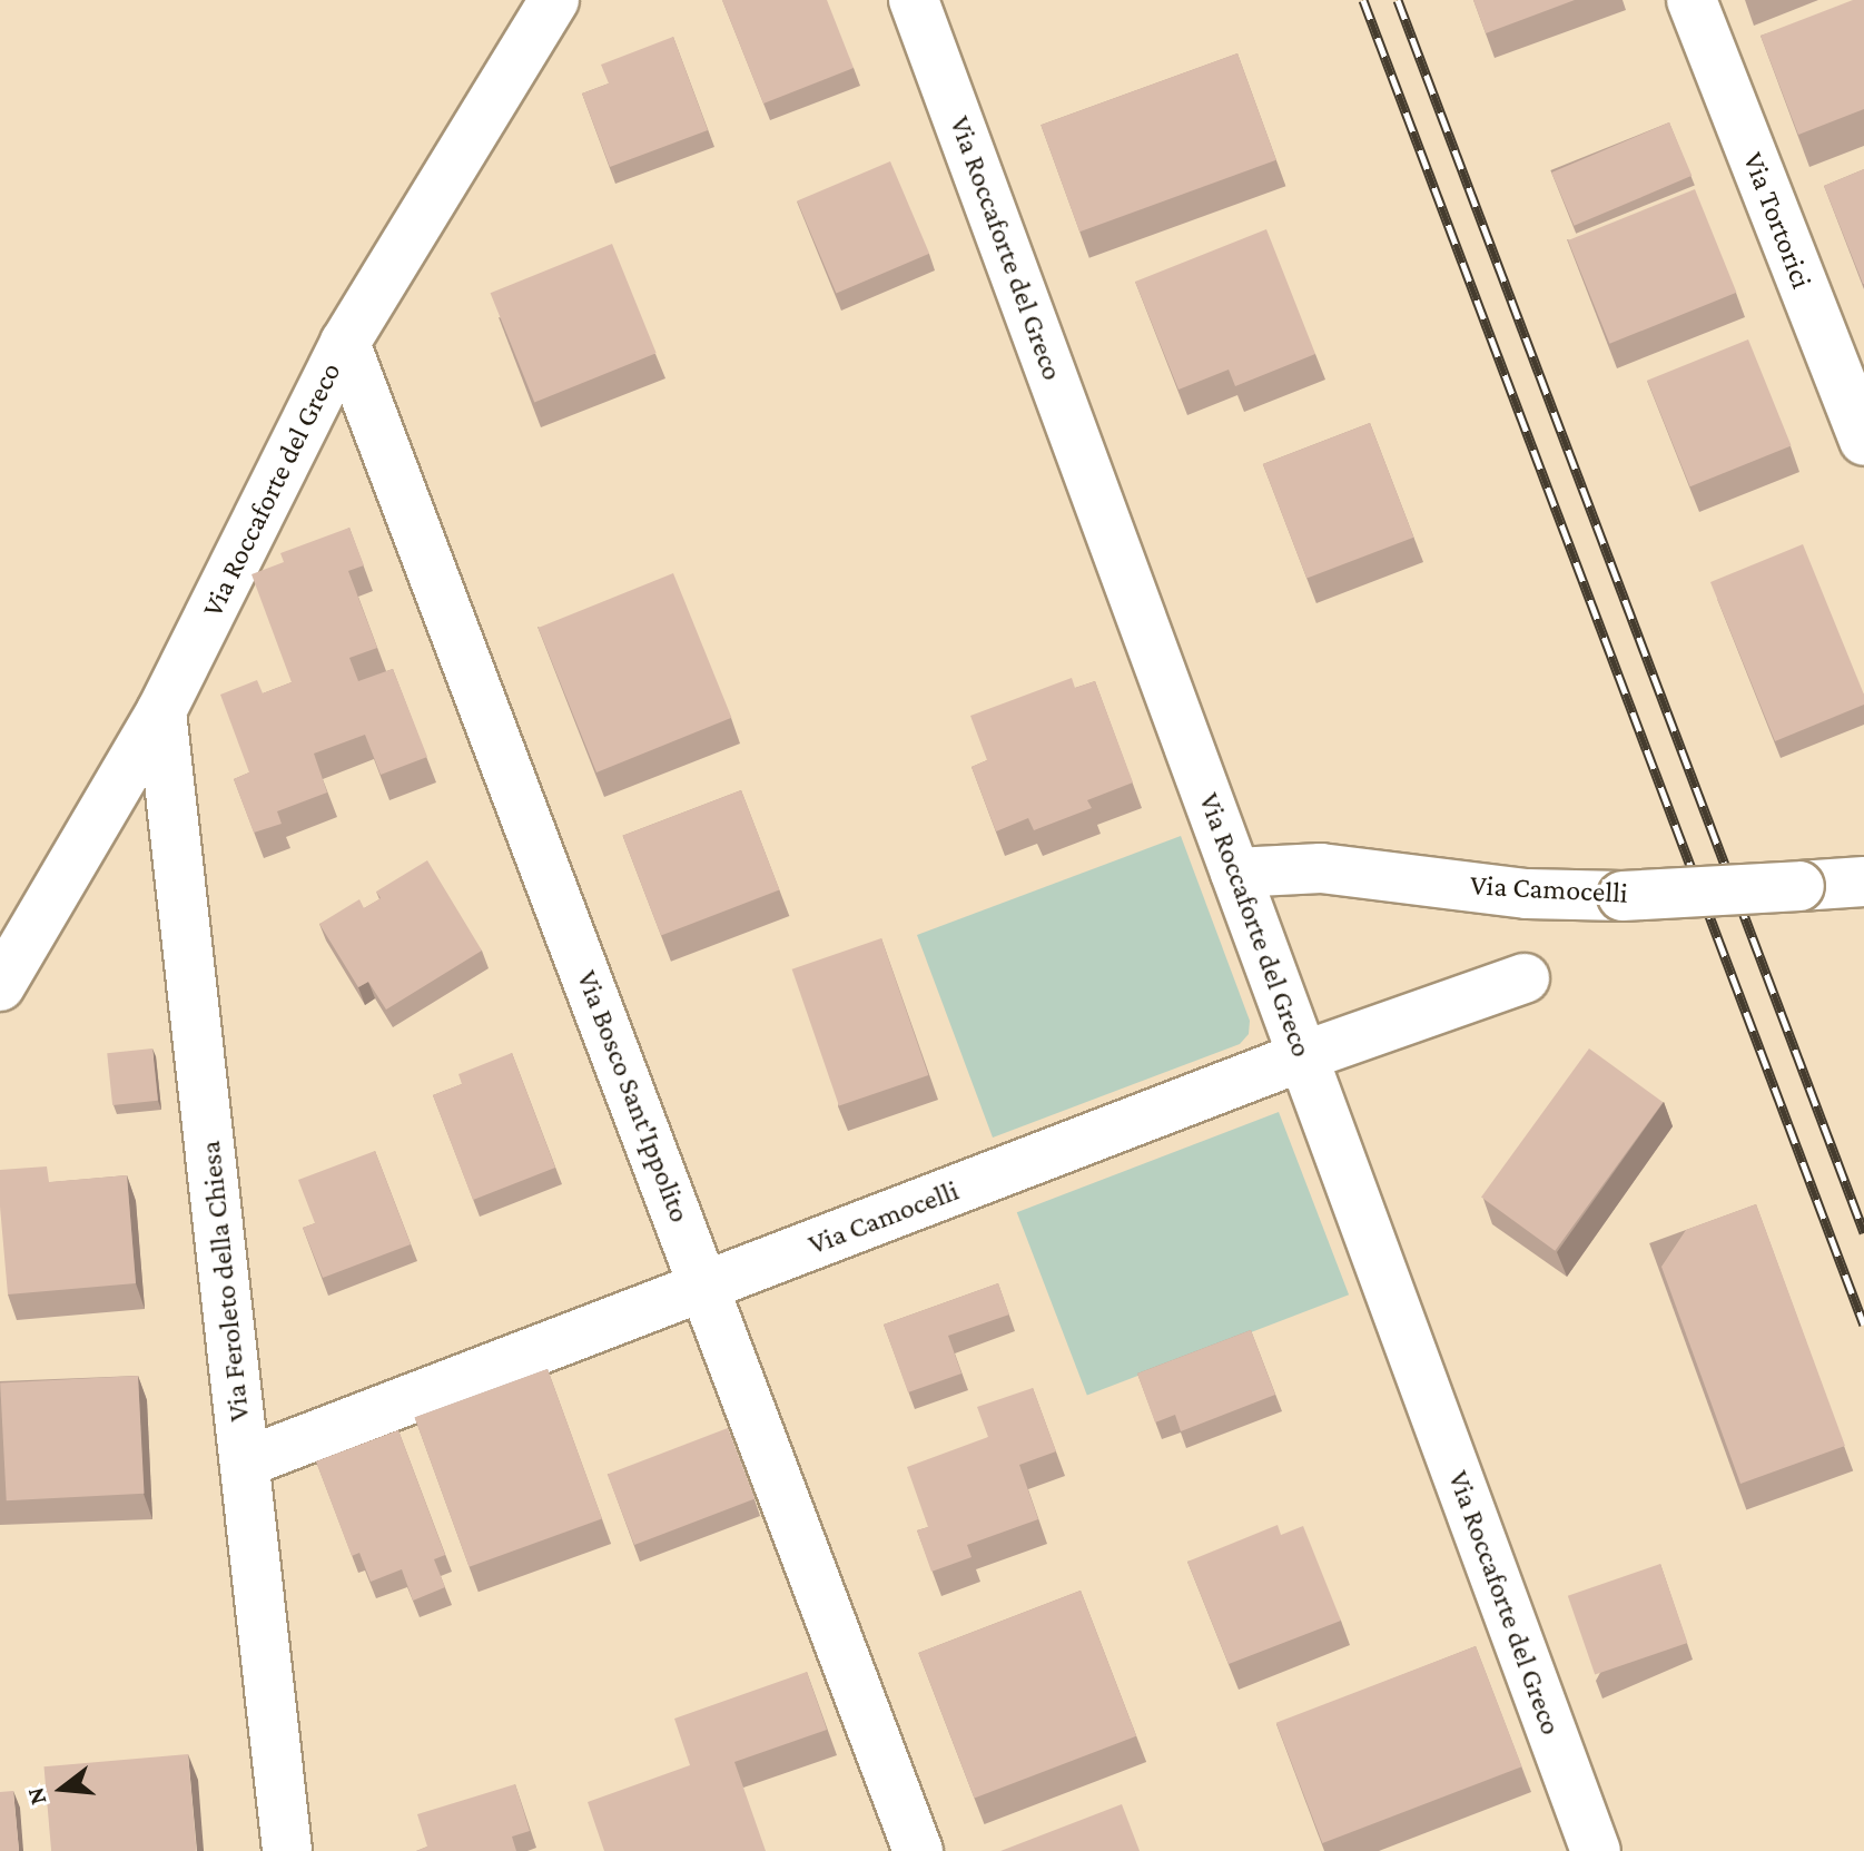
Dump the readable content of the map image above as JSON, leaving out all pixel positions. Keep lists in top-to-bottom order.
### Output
{
  "streets": {
    "street": [
      "Via Tortorici",
      "Via Roccaforte del Greco",
      "Via Camocelli",
      "Via Bosco Sant'Ippolito",
      "Via Feroleto della Chiesa"
    ]
  },
  "crossings": [
    ["Via Roccaforte del Greco", "Via Camocelli"],
    ["Via Roccaforte del Greco", "Via Bosco Sant'Ippolito"],
    ["Via Roccaforte del Greco", "Via Feroleto della Chiesa"],
    ["Via Camocelli", "Via Bosco Sant'Ippolito"],
    ["Via Camocelli", "Via Feroleto della Chiesa"]
  ],
  "north": "left"
}
